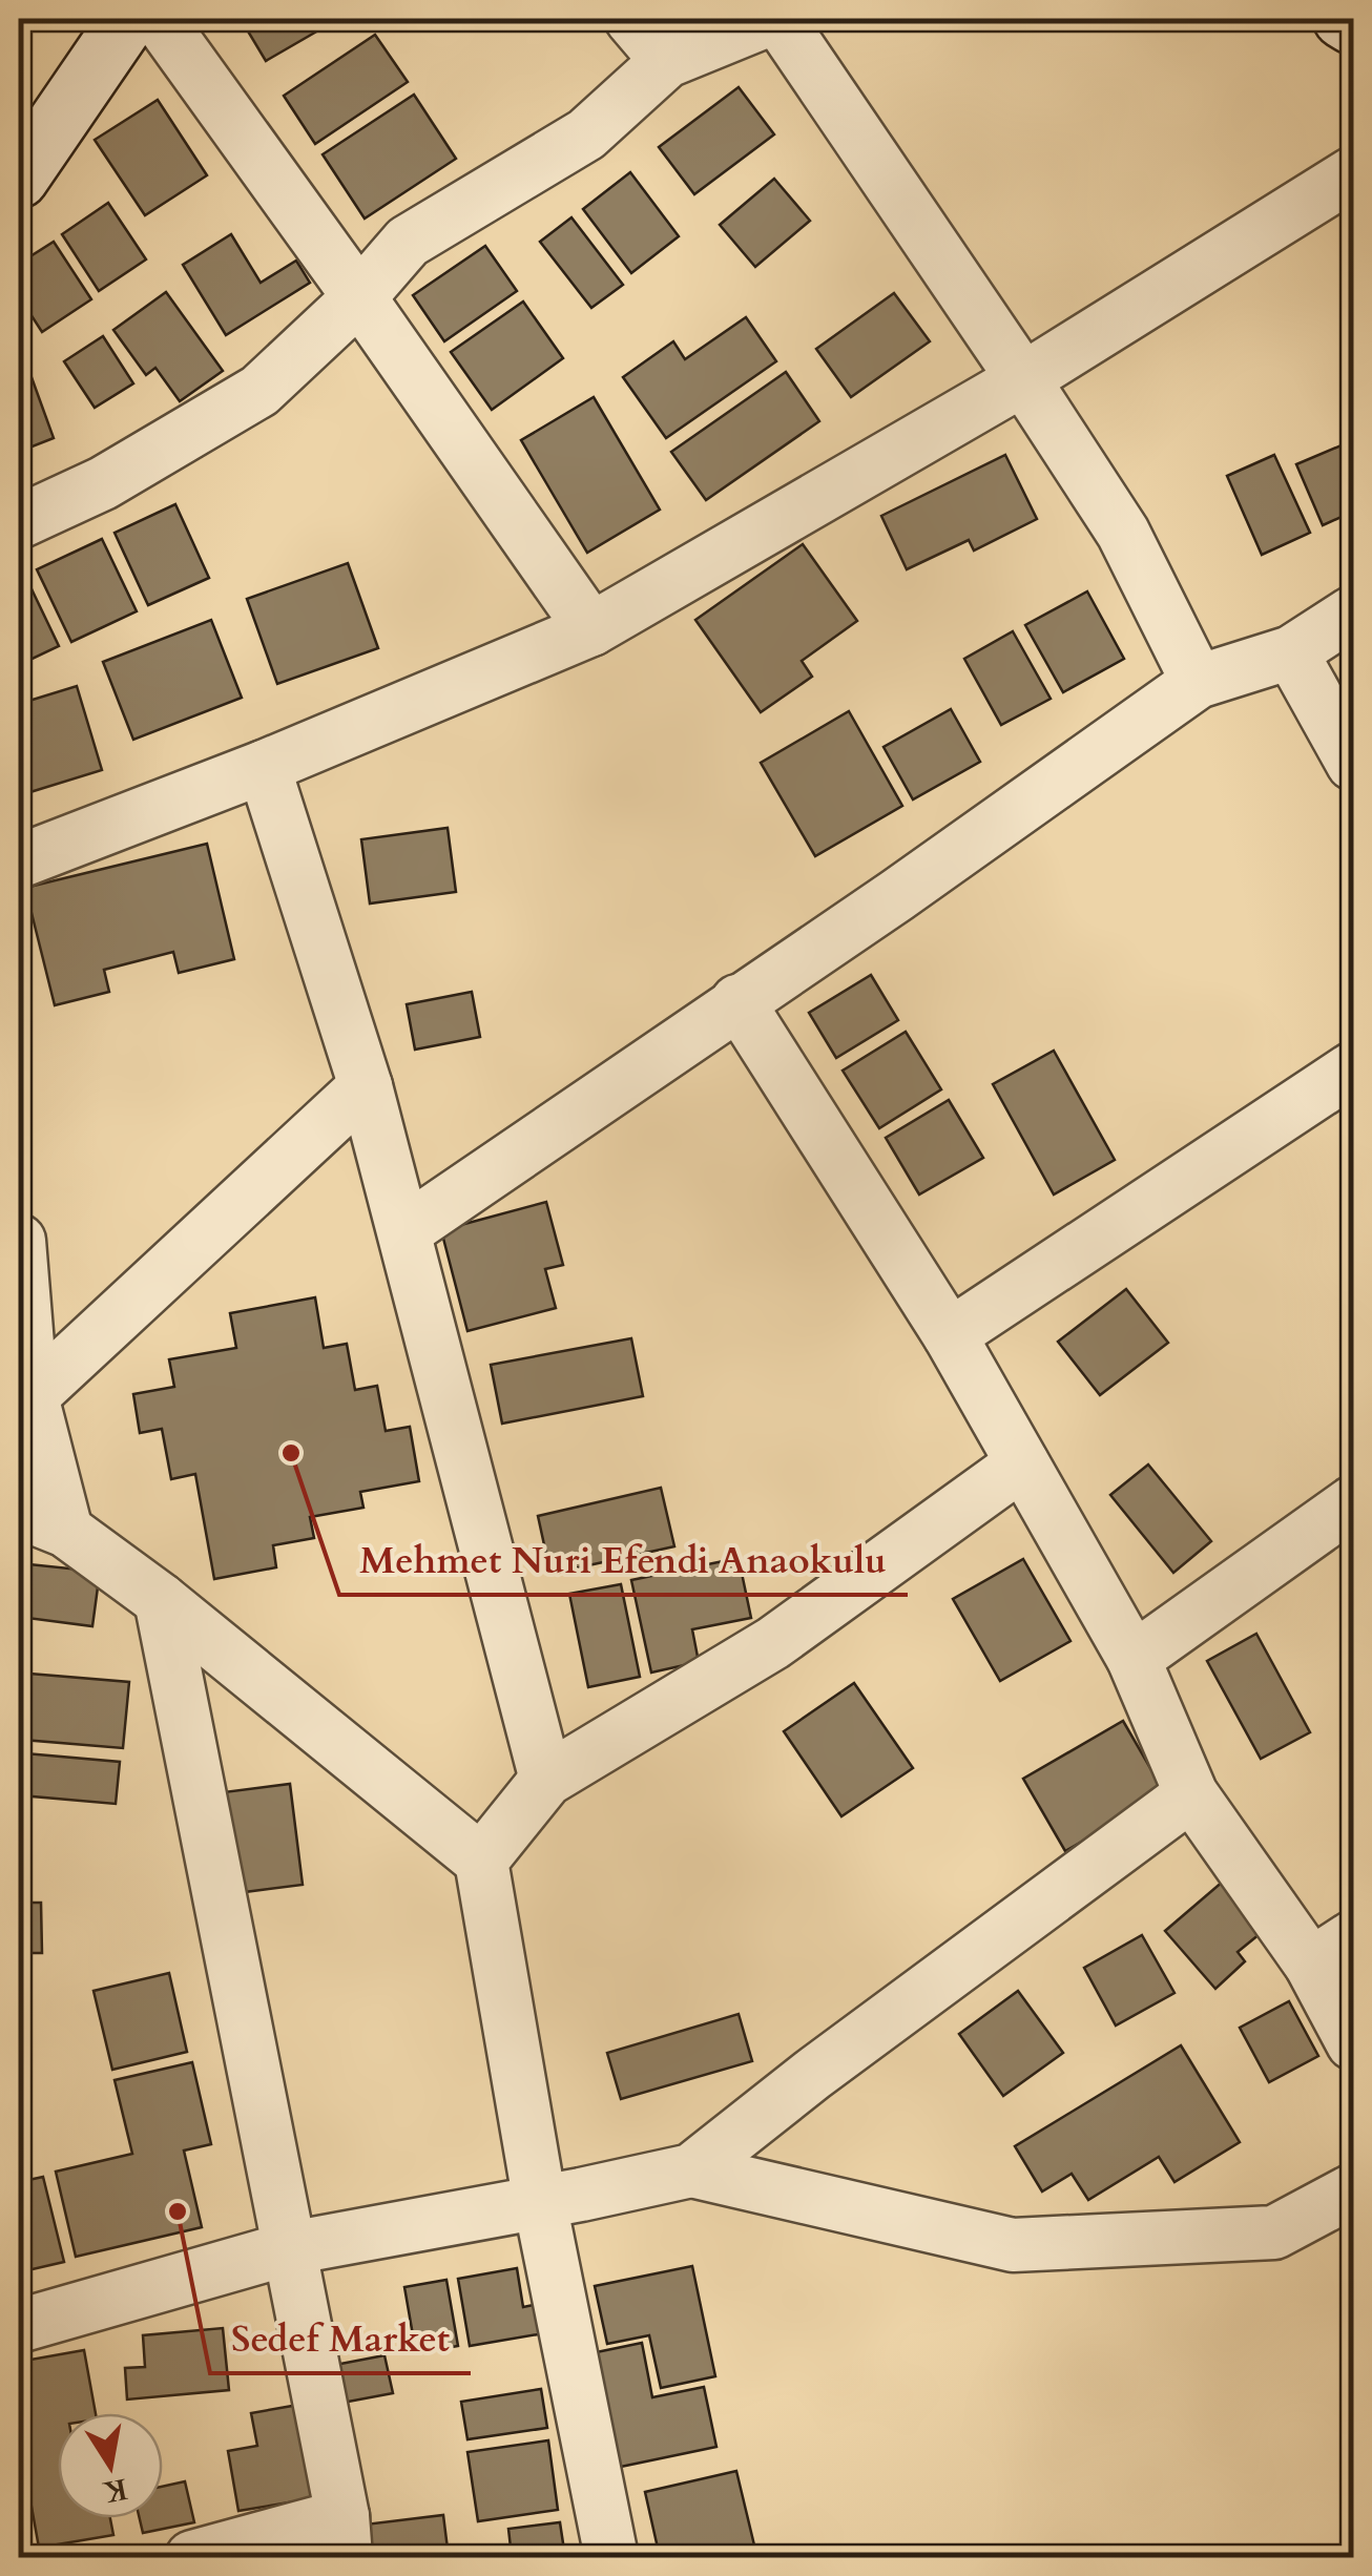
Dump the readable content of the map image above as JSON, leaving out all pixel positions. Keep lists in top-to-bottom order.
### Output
{
  "places": ["Mehmet Nuri Efendi Anaokulu", "Sedef Market"],
  "north": "bottom"
}
